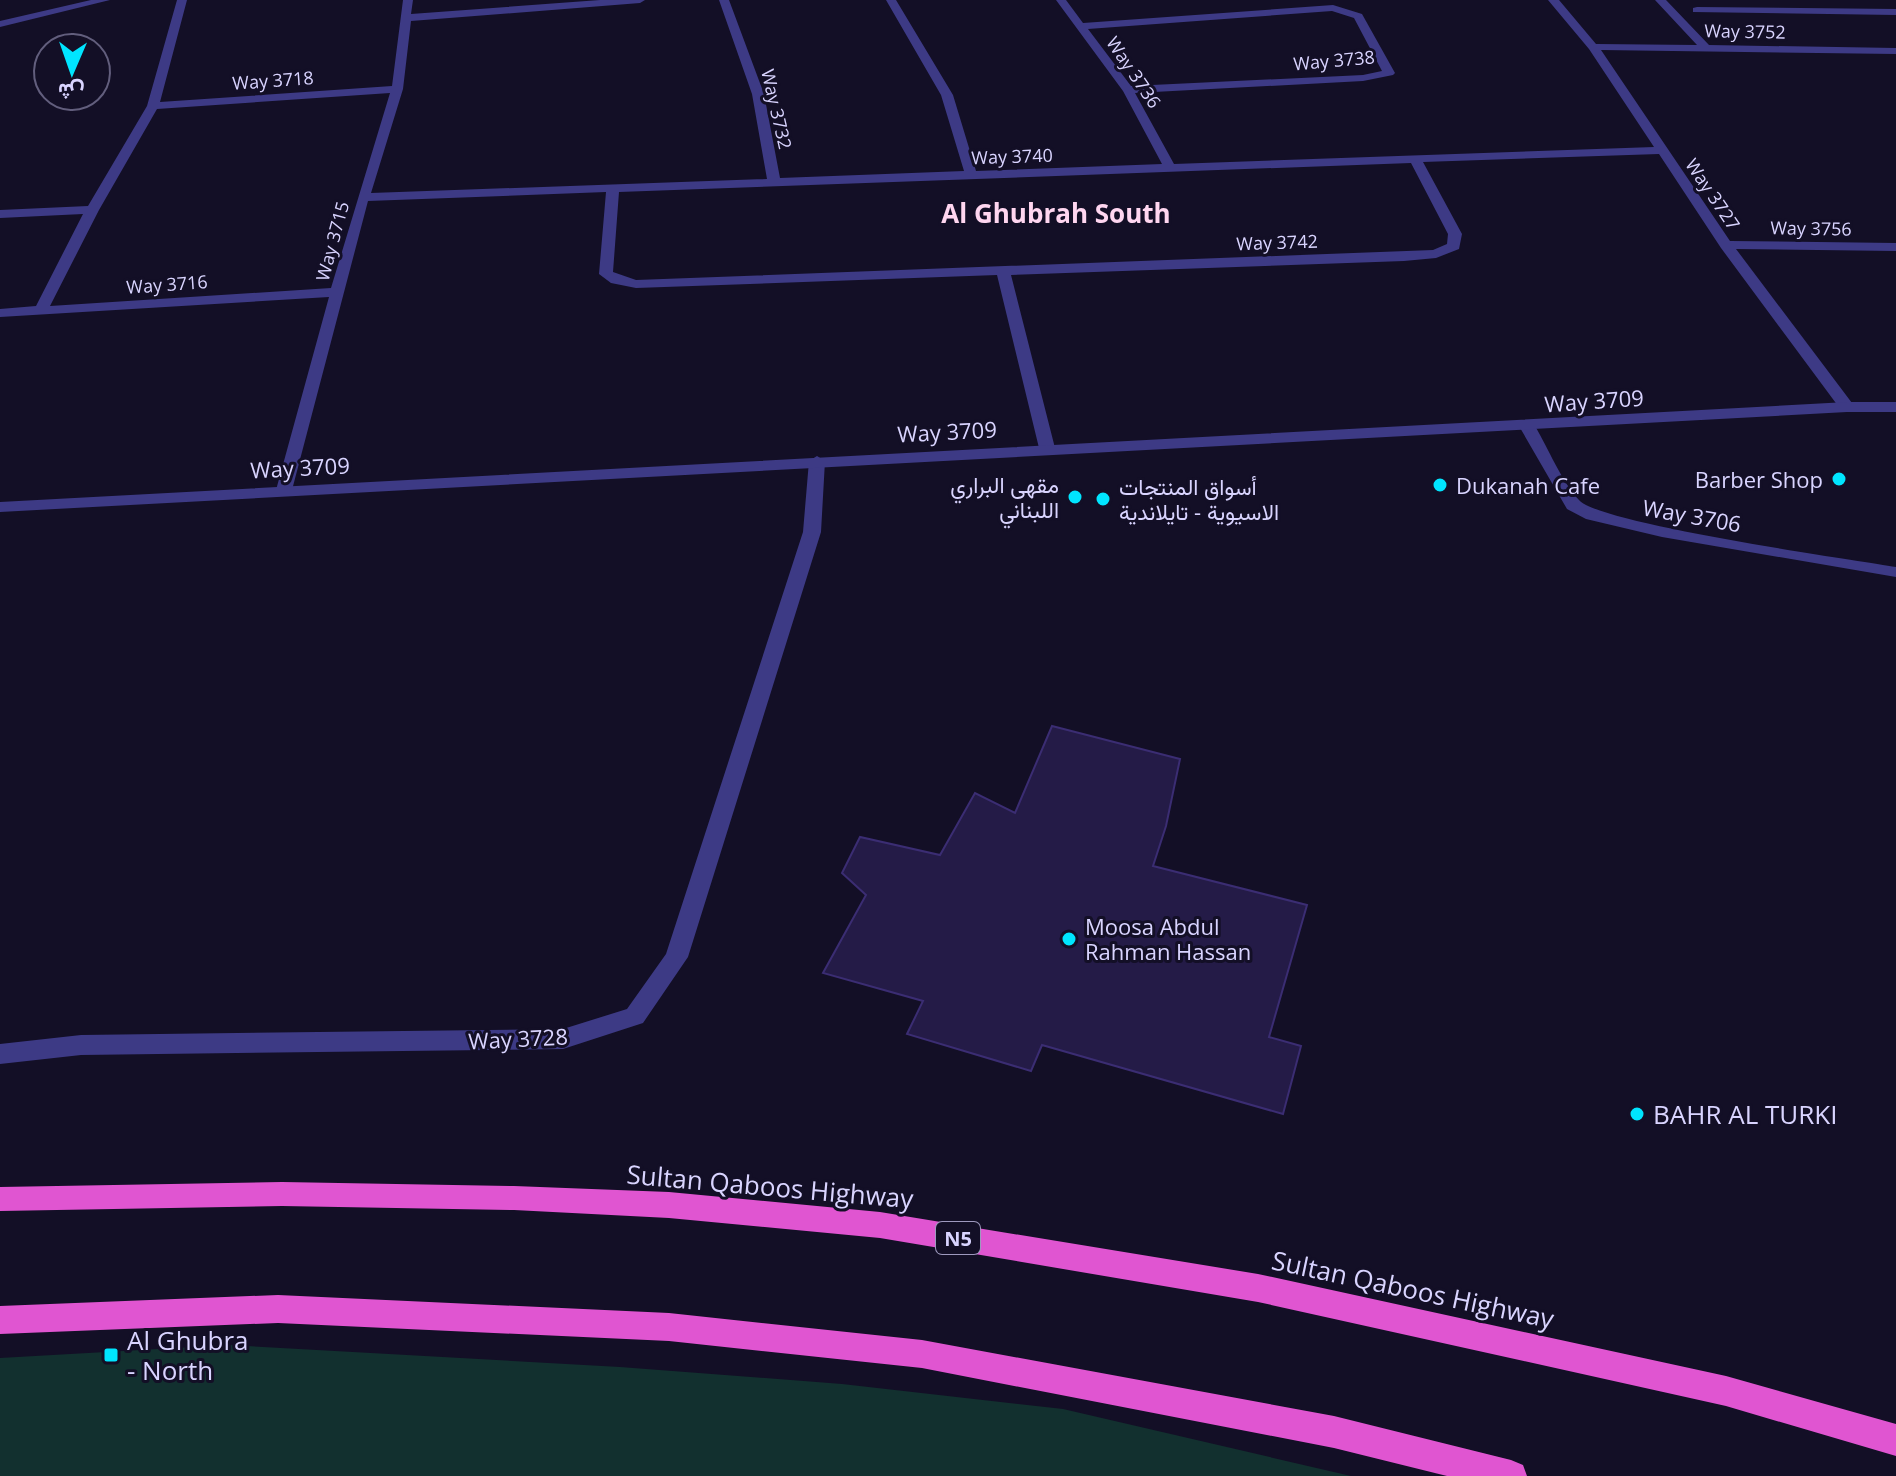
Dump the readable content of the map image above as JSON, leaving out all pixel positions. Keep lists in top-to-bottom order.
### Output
{
  "streets": {
    "highway": ["Sultan Qaboos Highway", "N5"],
    "street": [
      "Way 3752",
      "Way 3738",
      "Way 3736",
      "Way 3718",
      "Way 3732",
      "Way 3740",
      "Way 3727",
      "Way 3756",
      "Way 3715",
      "Way 3742",
      "Way 3716",
      "Way 3709",
      "Way 3706",
      "Way 3728"
    ]
  },
  "crossings": [
    ["Way 3752", "Way 3727"],
    ["Way 3738", "Way 3736"],
    ["Way 3736", "Way 3740"],
    ["Way 3718", "Way 3715"],
    ["Way 3732", "Way 3740"],
    ["Way 3740", "Way 3727"],
    ["Way 3740", "Way 3715"],
    ["Way 3740", "Way 3742"],
    ["Way 3727", "Way 3756"],
    ["Way 3727", "Way 3709"],
    ["Way 3715", "Way 3716"],
    ["Way 3715", "Way 3709"],
    ["Way 3709", "Way 3706"],
    ["Way 3709", "Way 3728"]
  ],
  "districts": ["Al Ghubrah South"],
  "places": {
    "other": [
      "Barber Shop",
      "Dukanah Cafe",
      "مقهى البراري اللبناني",
      "أسواق المنتجات الاسيوية - تايلاندية",
      "Moosa Abdul Rahman Hassan",
      "BAHR AL TURKI"
    ],
    "transit": ["Al Ghubra - North"]
  },
  "north": "bottom"
}
